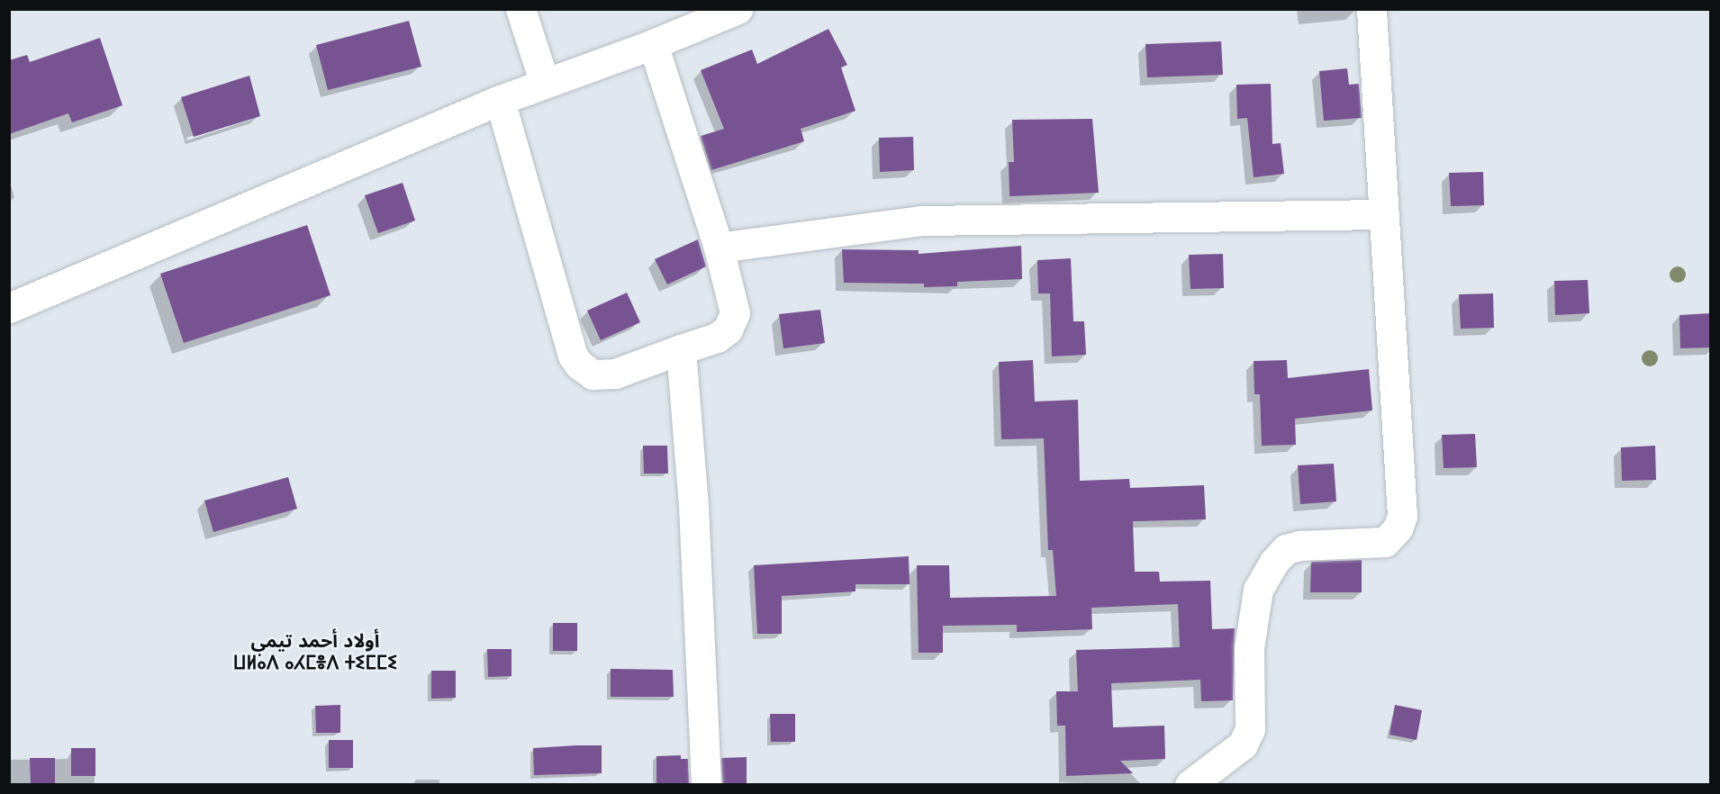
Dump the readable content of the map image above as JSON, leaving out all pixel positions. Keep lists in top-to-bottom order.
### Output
{
  "districts": ["أولاد أحمد تيمي ⵡⵍⴰⴷ ⴰⵃⵎⴻⴷ ⵜⵉⵎⵎⵉ"]
}
